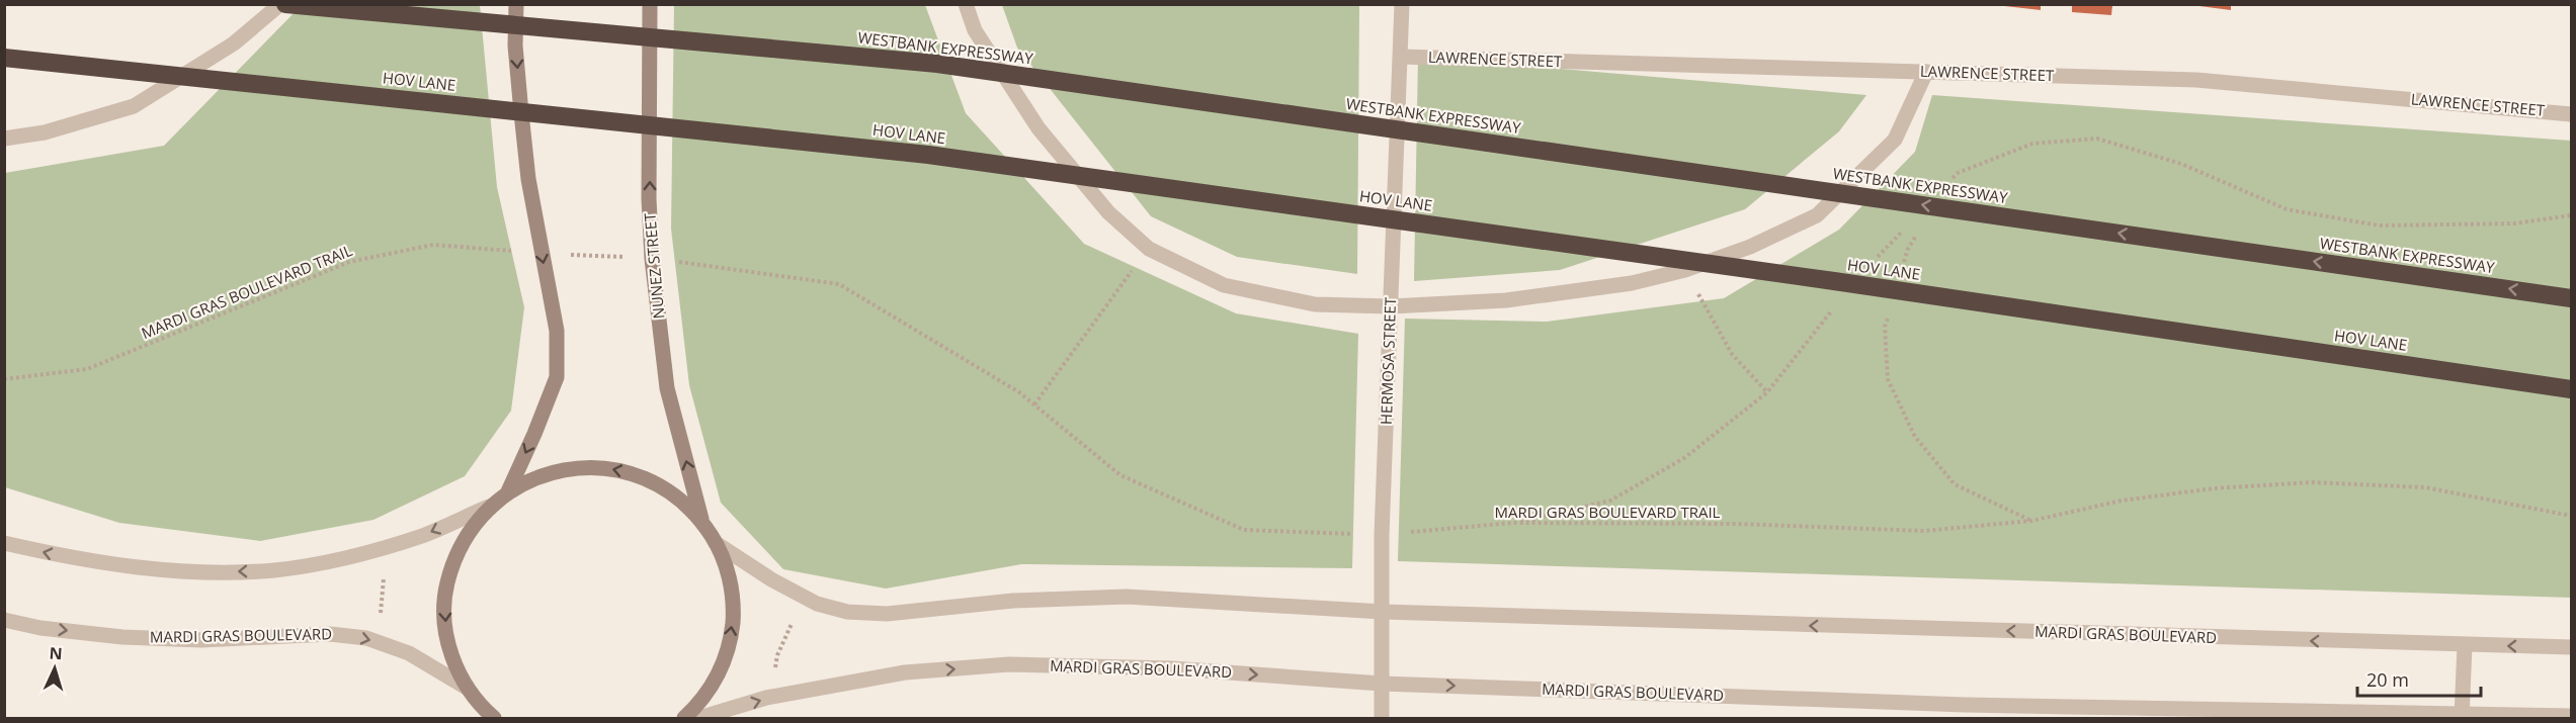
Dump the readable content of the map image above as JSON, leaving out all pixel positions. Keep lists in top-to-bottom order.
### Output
{
  "streets": {
    "highway": ["WESTBANK EXPRESSWAY", "HOV LANE"],
    "main road": ["NUNEZ STREET"],
    "street": ["LAWRENCE STREET", "HERMOSA STREET", "MARDI GRAS BOULEVARD"],
    "path": ["MARDI GRAS BOULEVARD TRAIL"]
  },
  "crossings": [
    ["LAWRENCE STREET", "HERMOSA STREET"],
    ["NUNEZ STREET", "MARDI GRAS BOULEVARD TRAIL"],
    ["MARDI GRAS BOULEVARD TRAIL", "HERMOSA STREET"],
    ["HERMOSA STREET", "MARDI GRAS BOULEVARD"]
  ],
  "one_way": ["WESTBANK EXPRESSWAY"],
  "scale_bar": "20 m",
  "north": "top"
}
